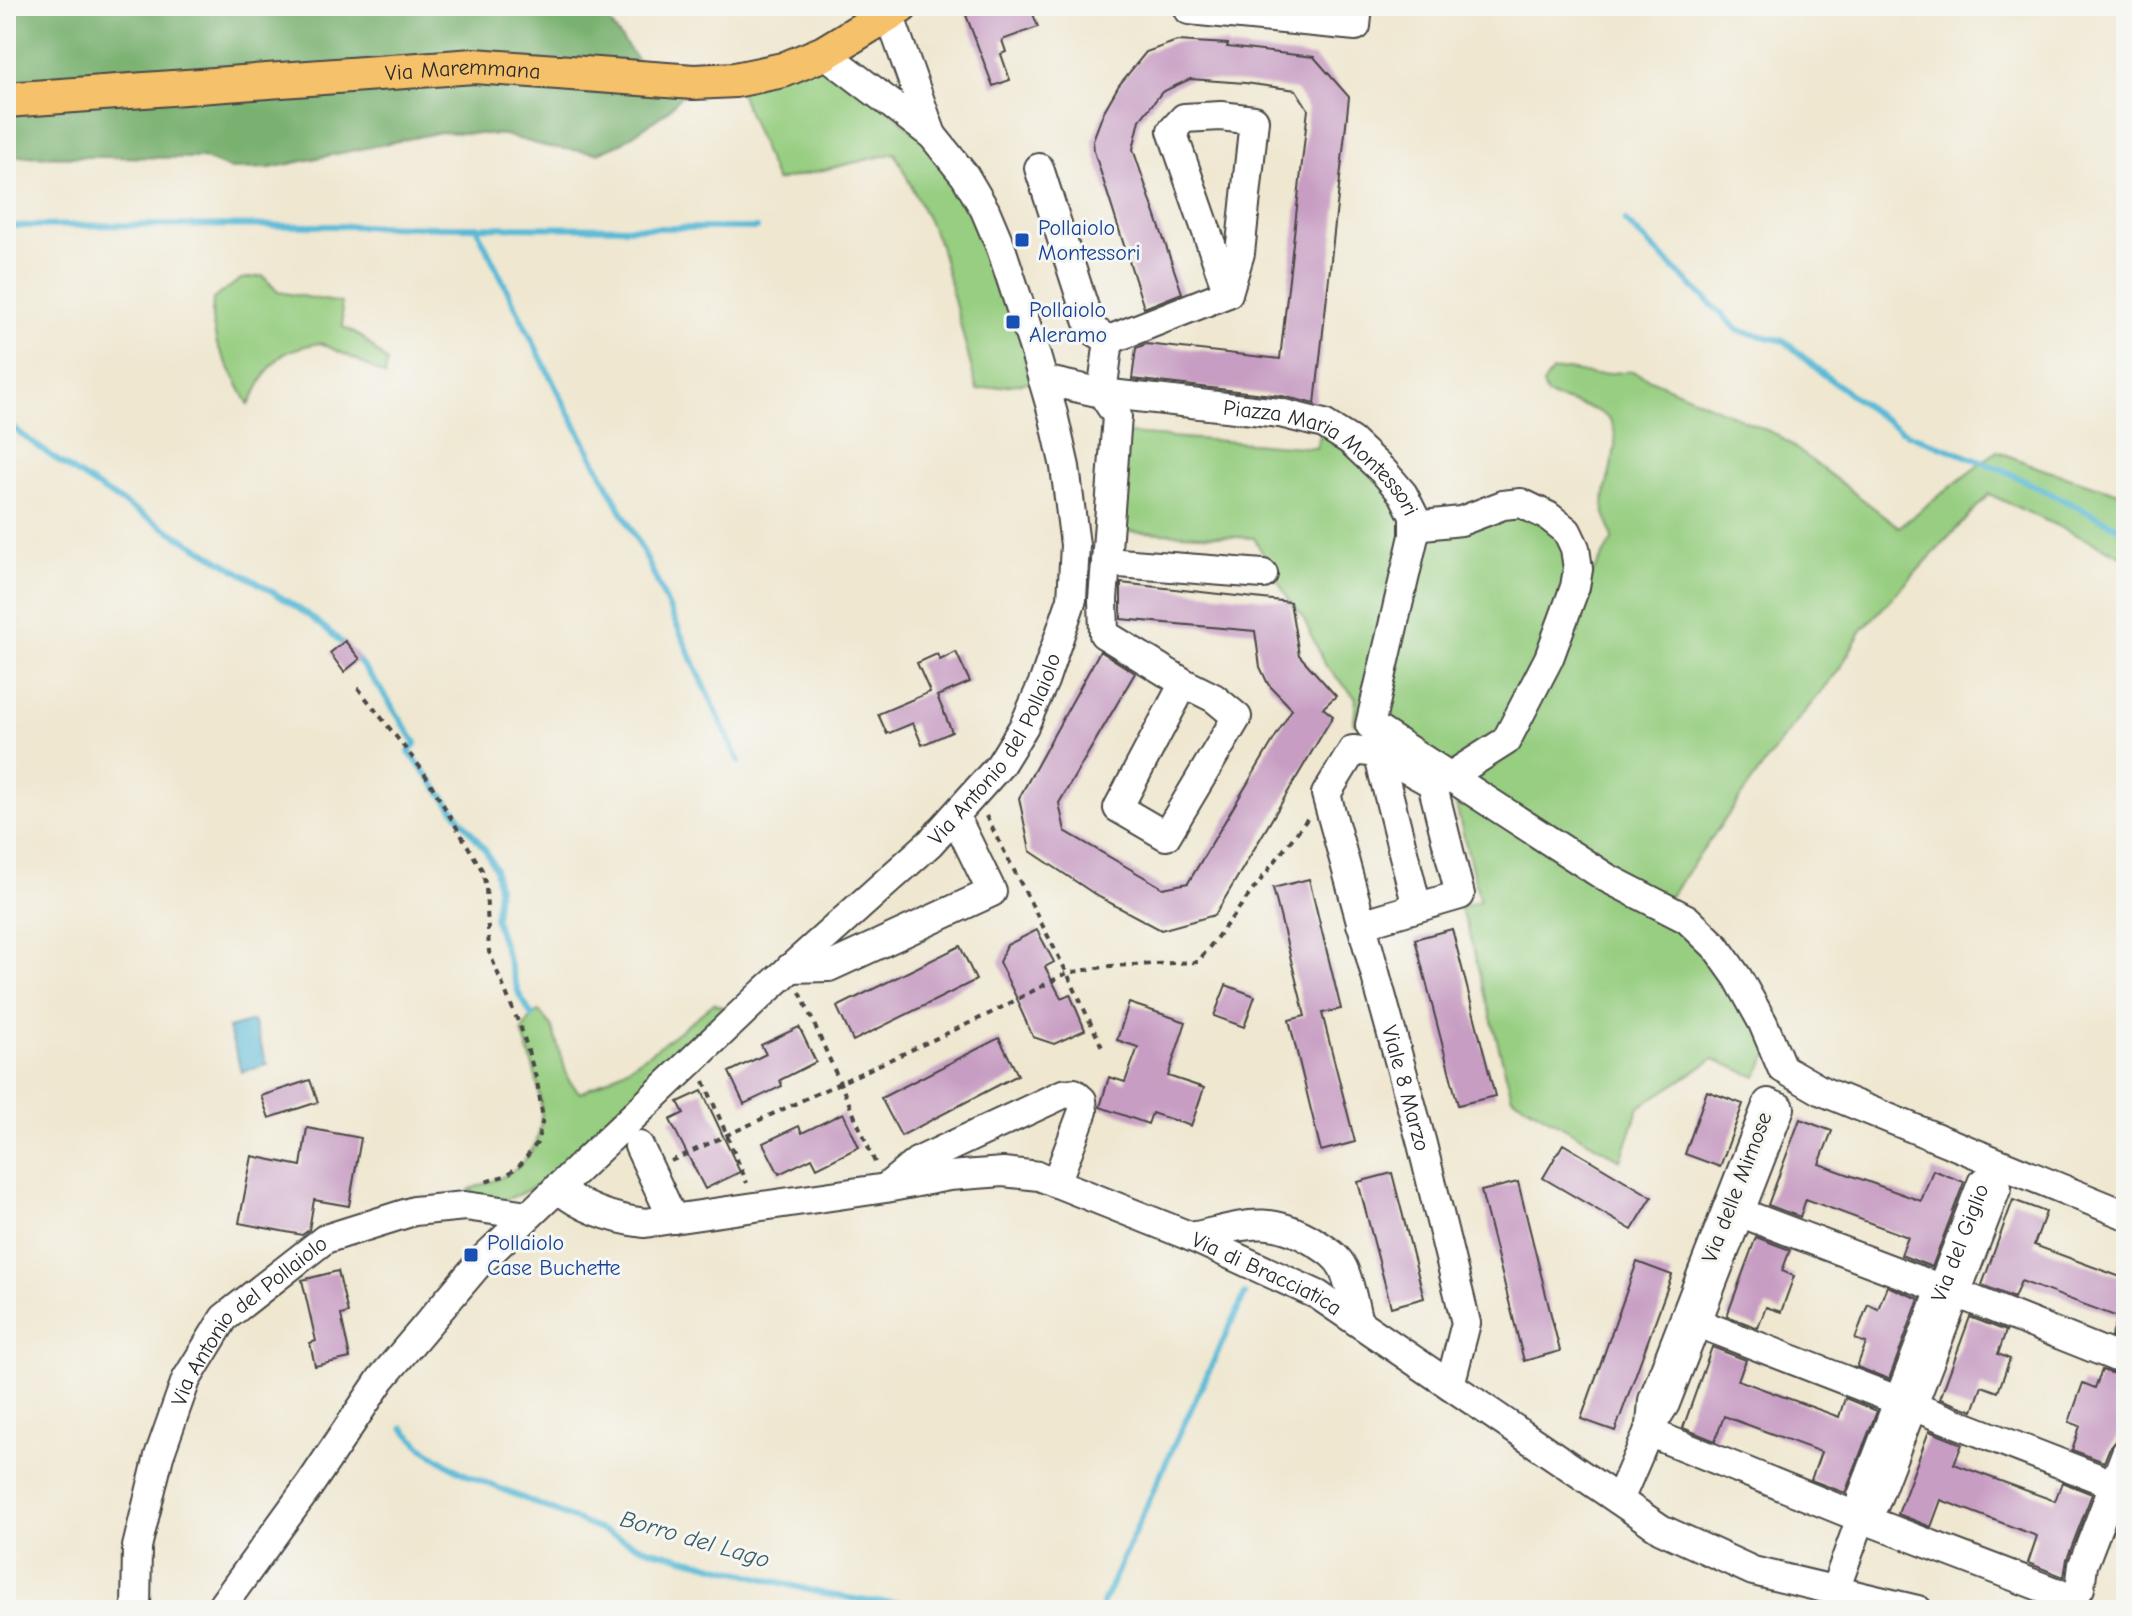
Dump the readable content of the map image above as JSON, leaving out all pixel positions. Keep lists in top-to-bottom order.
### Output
{
  "streets": {
    "main road": ["Via Maremmana"],
    "street": [
      "Piazza Maria Montessori",
      "Via Antonio del Pollaiolo",
      "Viale 8 Marzo",
      "Via delle Mimose",
      "Via del Giglio",
      "Via di Bracciatica"
    ]
  },
  "crossings": [
    ["Via Maremmana", "Via Antonio del Pollaiolo"],
    ["Piazza Maria Montessori", "Via Antonio del Pollaiolo"],
    ["Via Antonio del Pollaiolo", "Via di Bracciatica"],
    ["Viale 8 Marzo", "Via di Bracciatica"],
    ["Via delle Mimose", "Via del Giglio"],
    ["Via delle Mimose", "Via di Bracciatica"],
    ["Via del Giglio", "Via di Bracciatica"]
  ],
  "water": ["Borro del Lago"],
  "places": {
    "transit": ["Pollaiolo Montessori", "Pollaiolo Aleramo", "Pollaiolo Case Buchette"]
  }
}
